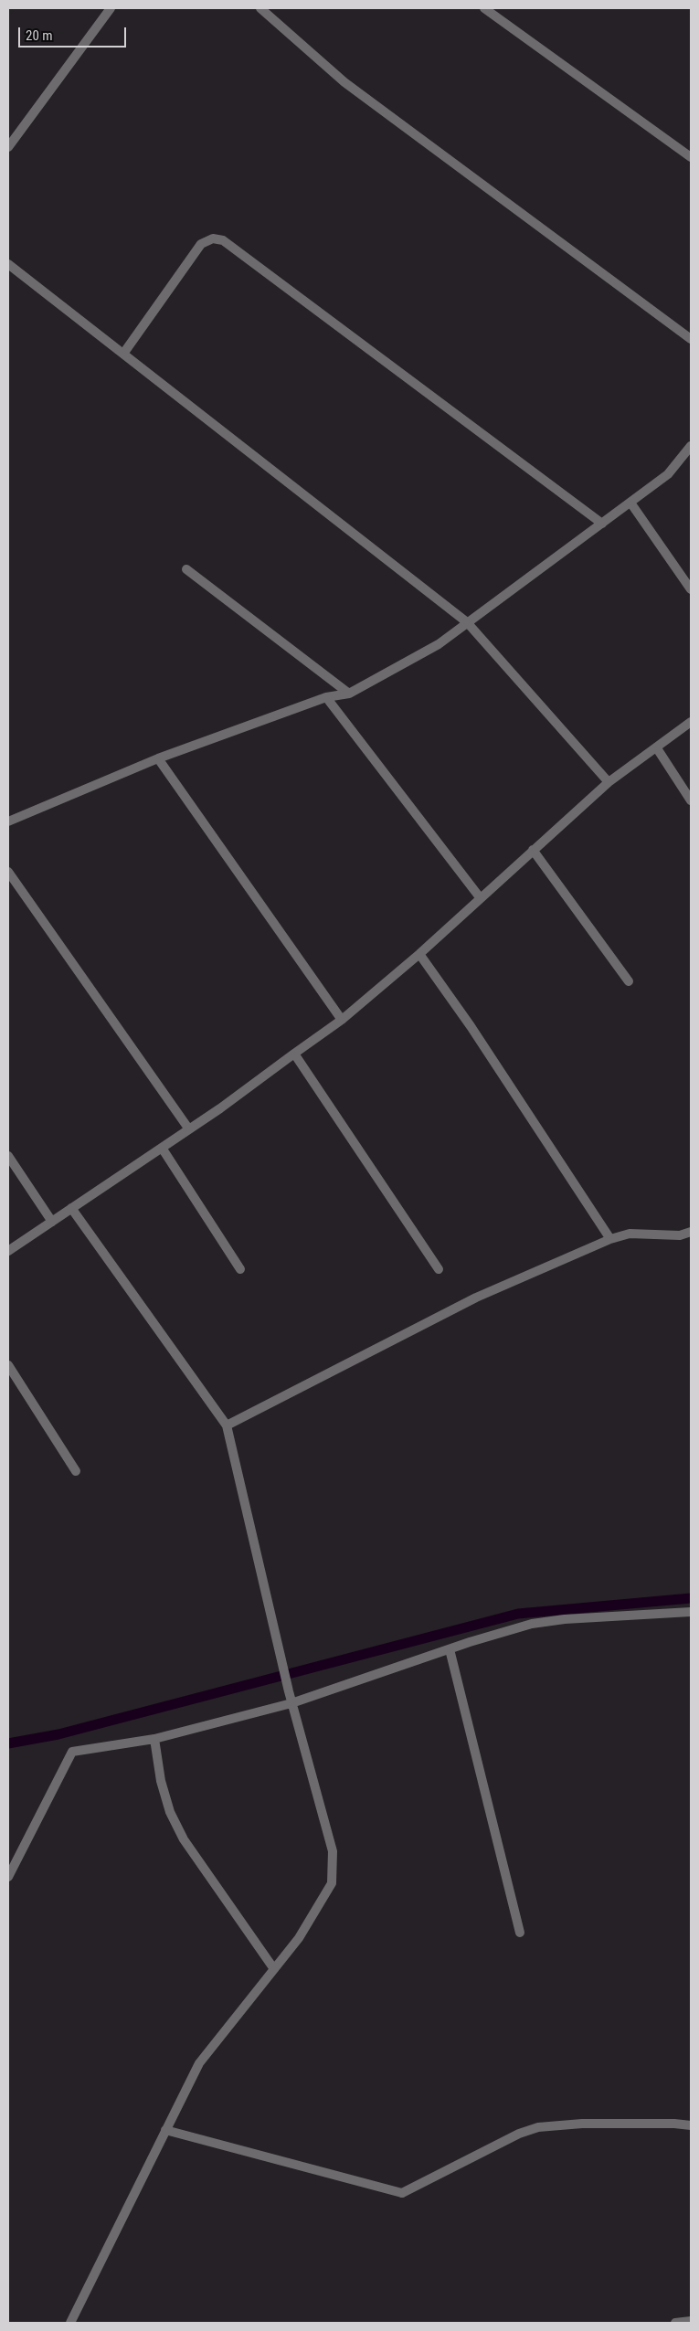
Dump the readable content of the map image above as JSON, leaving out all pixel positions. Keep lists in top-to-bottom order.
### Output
{
  "scale_bar": "20 m"
}
